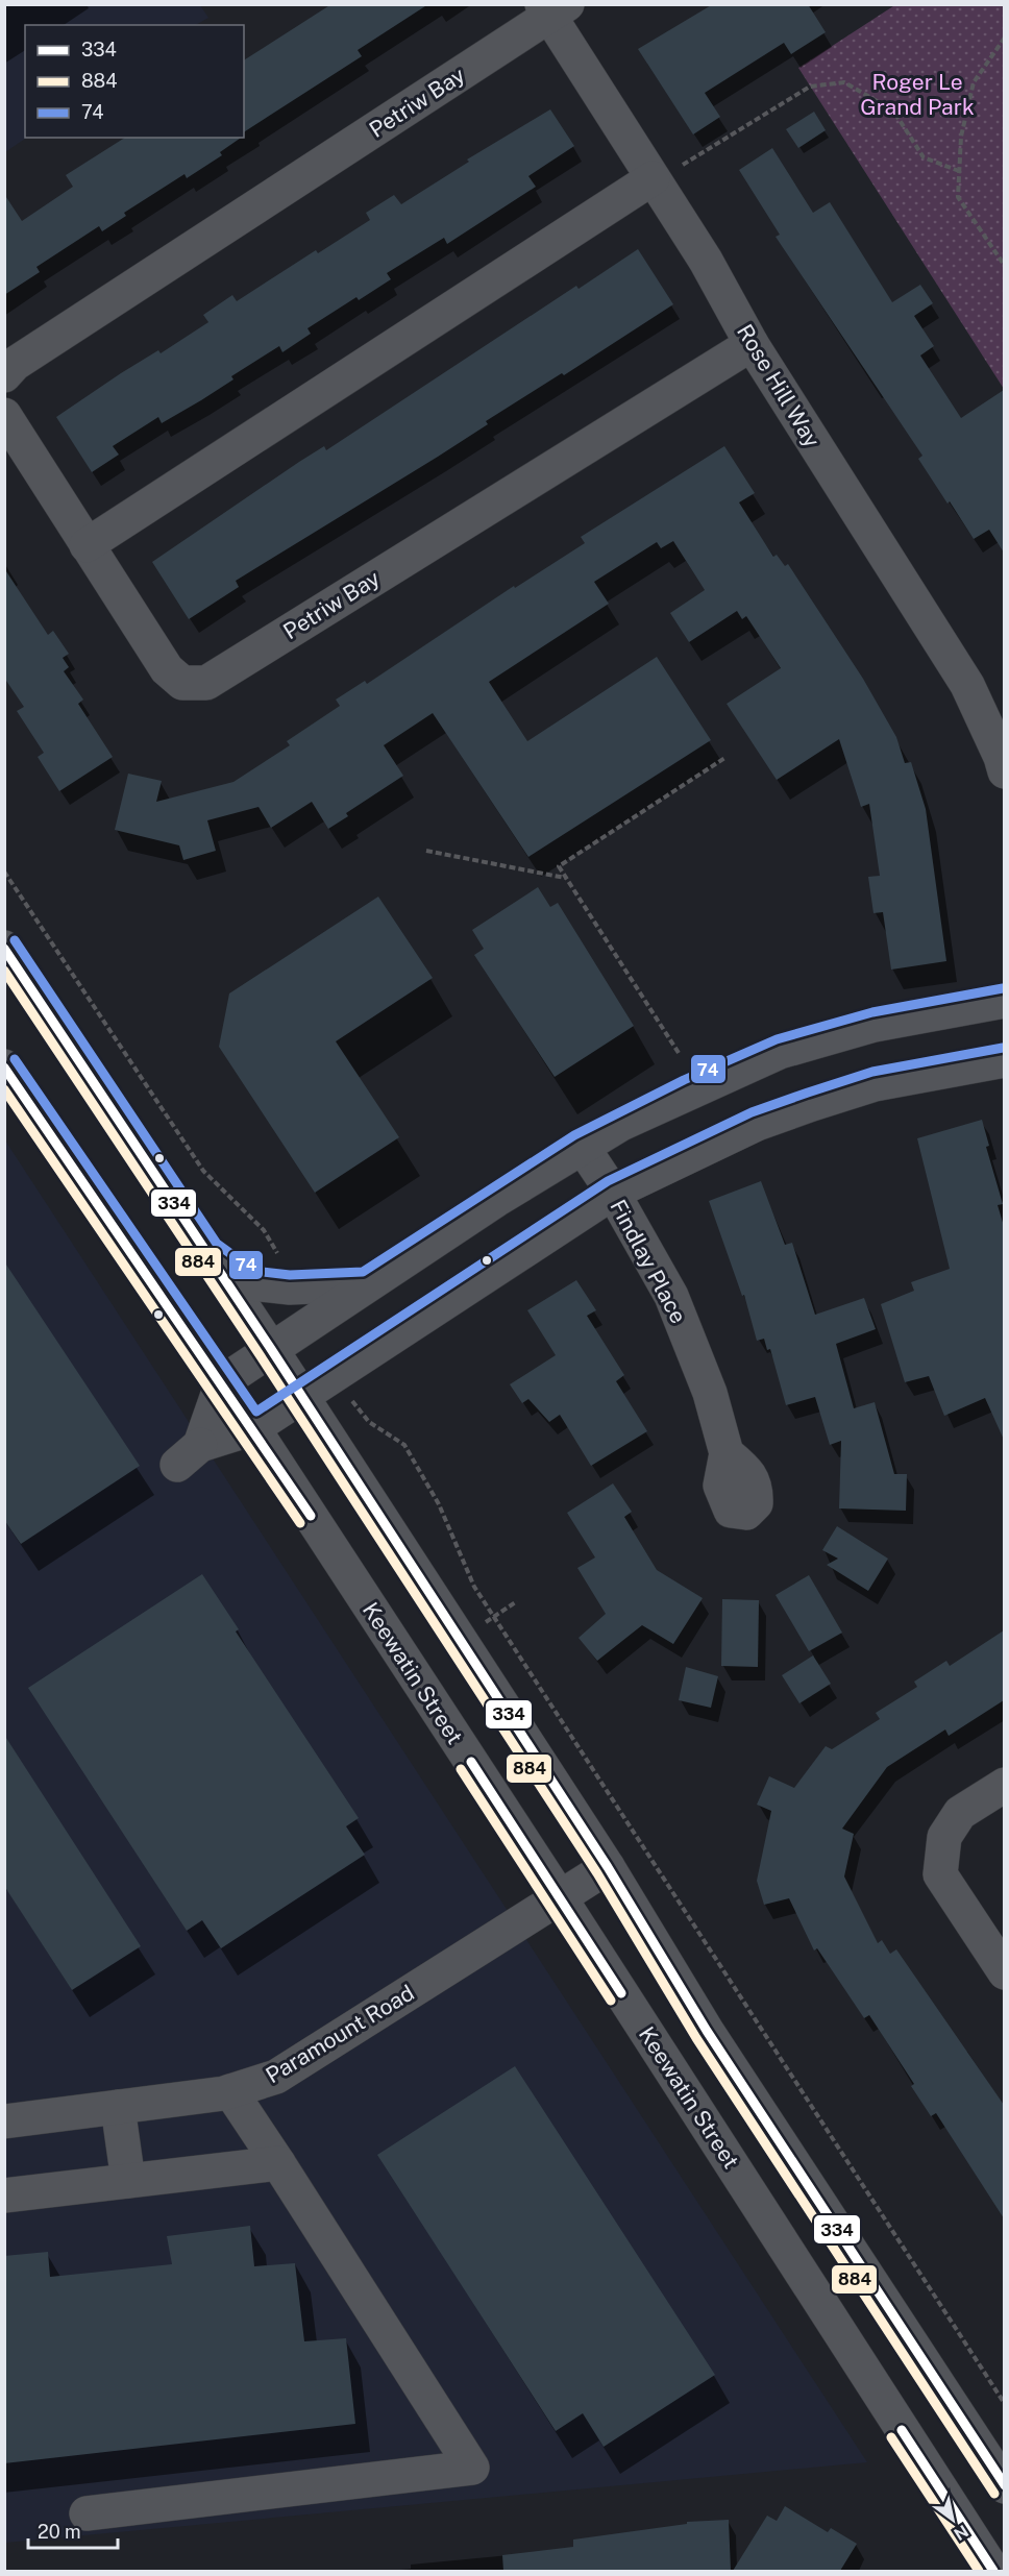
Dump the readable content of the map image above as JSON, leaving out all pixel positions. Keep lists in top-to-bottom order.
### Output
{
  "streets": {
    "street": [
      "Petriw Bay",
      "Rose Hill Way",
      "Findlay Place",
      "Keewatin Street",
      "Paramount Road"
    ]
  },
  "crossings": [
    ["Petriw Bay", "Rose Hill Way"],
    ["Keewatin Street", "Paramount Road"]
  ],
  "parks": ["Roger Le Grand Park"],
  "lines": ["transit line 74", "transit line 334", "transit line 884"],
  "legend": ["334", "884", "74"],
  "scale_bar": "20 m",
  "north": "bottom right"
}
